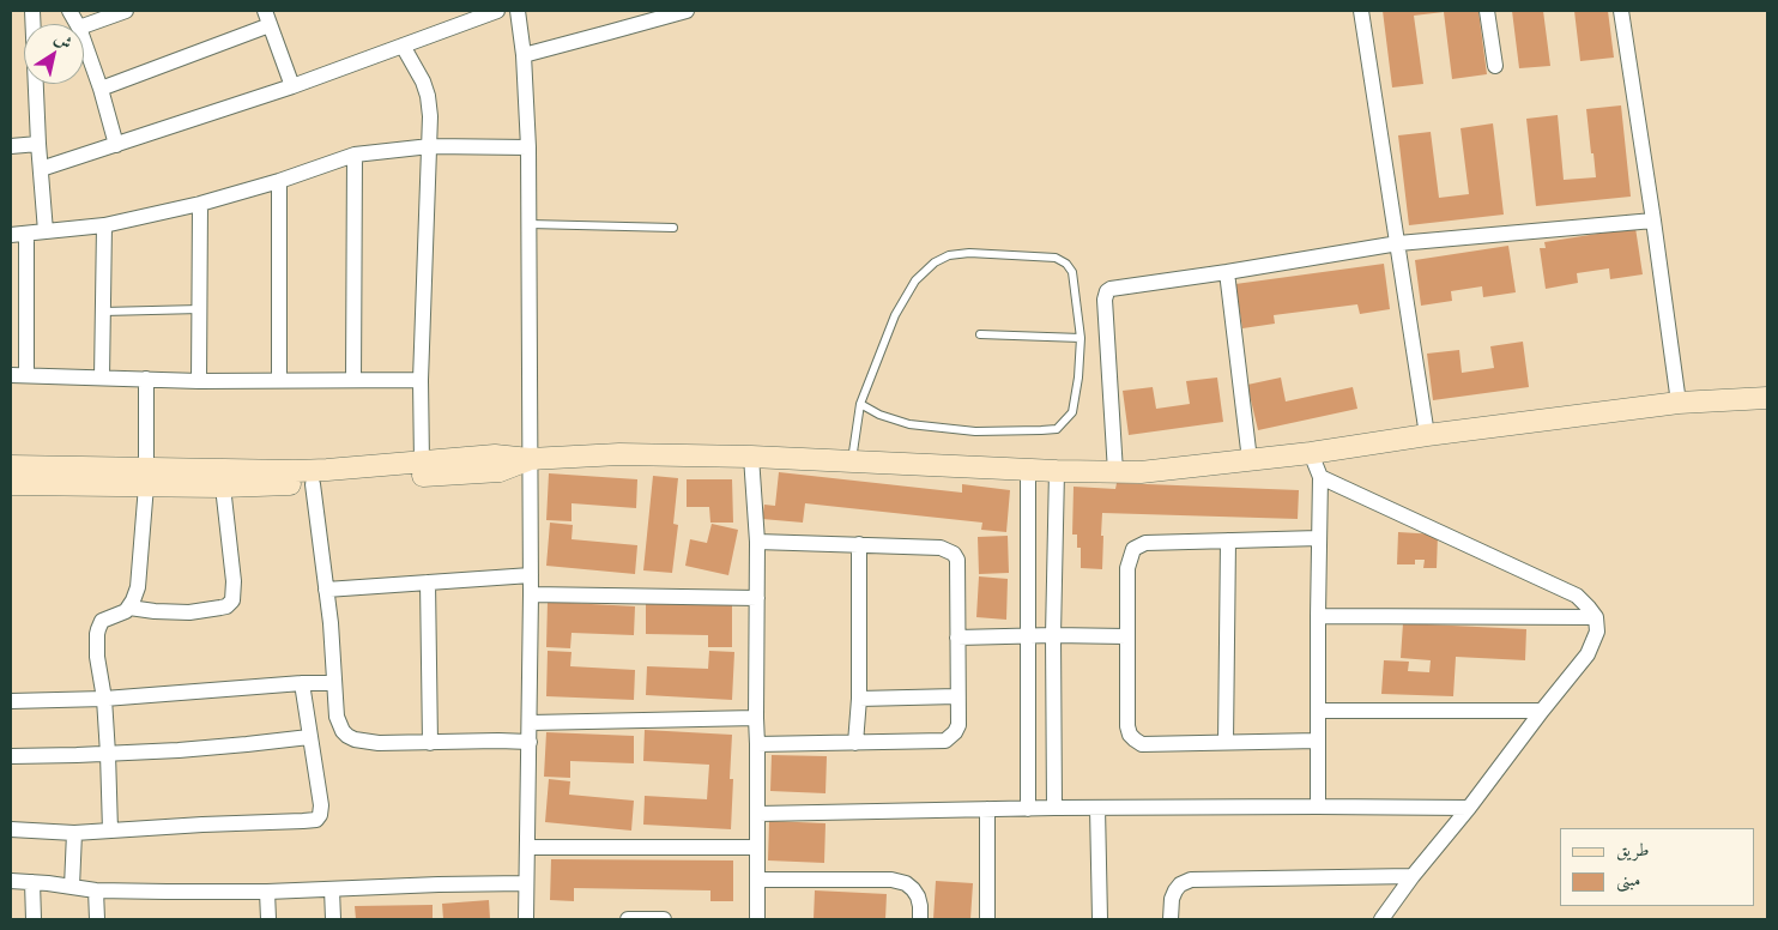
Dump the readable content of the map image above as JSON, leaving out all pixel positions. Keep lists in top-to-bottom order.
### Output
{
  "legend": ["طريق", "مبنى"],
  "north": "top right"
}
